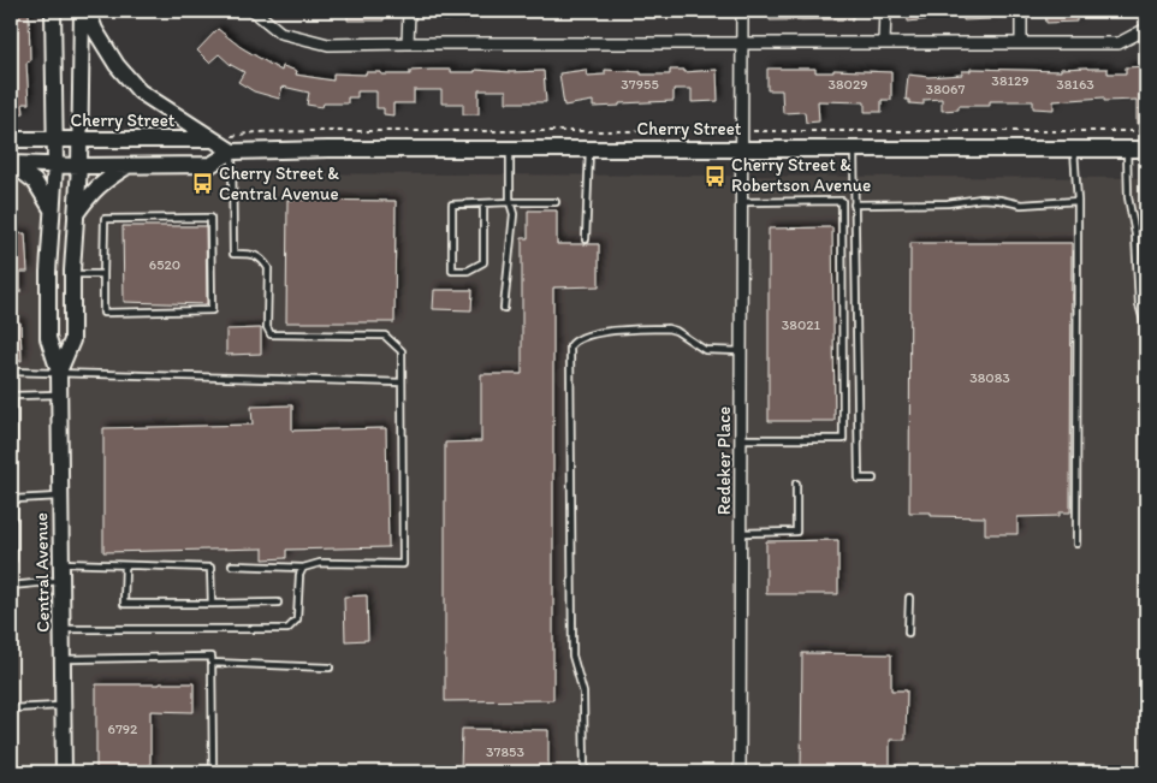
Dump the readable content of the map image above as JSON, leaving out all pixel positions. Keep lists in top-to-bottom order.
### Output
{
  "streets": {
    "street": ["Cherry Street", "Redeker Place", "Central Avenue"]
  },
  "crossings": [
    ["Cherry Street", "Redeker Place"],
    ["Cherry Street", "Central Avenue"]
  ],
  "places": {
    "bus stop": ["Cherry Street & Robertson Avenue", "Cherry Street & Central Avenue"]
  },
  "house_numbers": [
    "38129",
    "37955",
    "38029",
    "38163",
    "38067",
    "6520",
    "38021",
    "38083",
    "6792",
    "37853"
  ]
}
